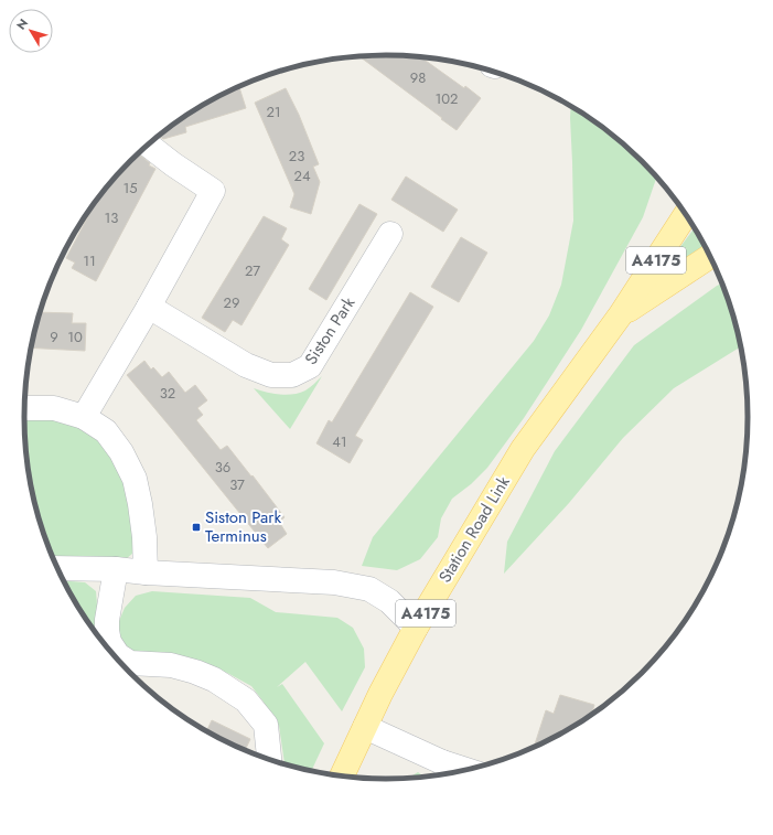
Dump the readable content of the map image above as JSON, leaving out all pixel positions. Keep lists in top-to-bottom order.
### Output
{
  "streets": {
    "main road": ["A4175", "Station Road Link"],
    "street": ["Siston Park"]
  },
  "places": {
    "transit": ["Siston Park Terminus"]
  },
  "house_numbers": [
    "98",
    "102",
    "21",
    "23",
    "24",
    "15",
    "13",
    "11",
    "27",
    "29",
    "9",
    "10",
    "32",
    "41",
    "36",
    "37"
  ],
  "north": "top left"
}
